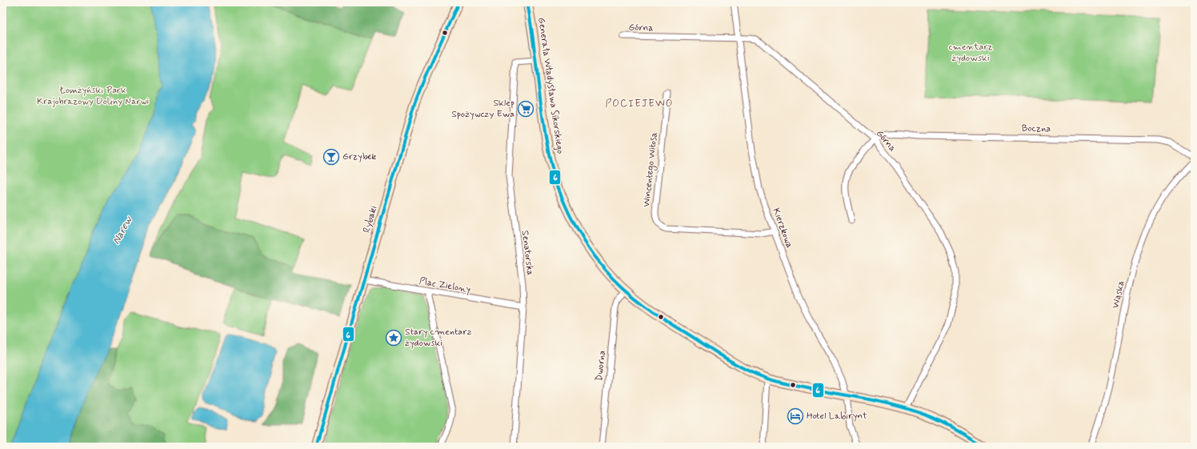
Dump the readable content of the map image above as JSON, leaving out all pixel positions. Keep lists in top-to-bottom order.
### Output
{
  "streets": {
    "street": [
      "Górna",
      "Generała Władysława Sikorskiego",
      "Boczna",
      "Wincentego Witosa",
      "Rybaki",
      "Kierzkowa",
      "Senatorska",
      "Plac Zielony",
      "Wąska",
      "Dworna"
    ]
  },
  "crossings": [
    ["Górna", "Generała Władysława Sikorskiego"],
    ["Górna", "Boczna"],
    ["Górna", "Kierzkowa"],
    ["Generała Władysława Sikorskiego", "Kierzkowa"],
    ["Generała Władysława Sikorskiego", "Senatorska"],
    ["Generała Władysława Sikorskiego", "Dworna"],
    ["Wincentego Witosa", "Kierzkowa"],
    ["Rybaki", "Plac Zielony"],
    ["Senatorska", "Plac Zielony"]
  ],
  "districts": ["POCIEJEWO"],
  "water": ["Narew"],
  "parks": ["cmentarz żydowski", "Łomżyński Park Krajobrazowy Doliny Narwi"],
  "places": {
    "supermarket": ["Sklep Spożywczy Ewa"],
    "bar": ["Grzybek"],
    "place": ["Stary cmentarz żydowski"],
    "hotel": ["Hotel Labirynt"]
  },
  "lines": ["transit line 6"]
}
